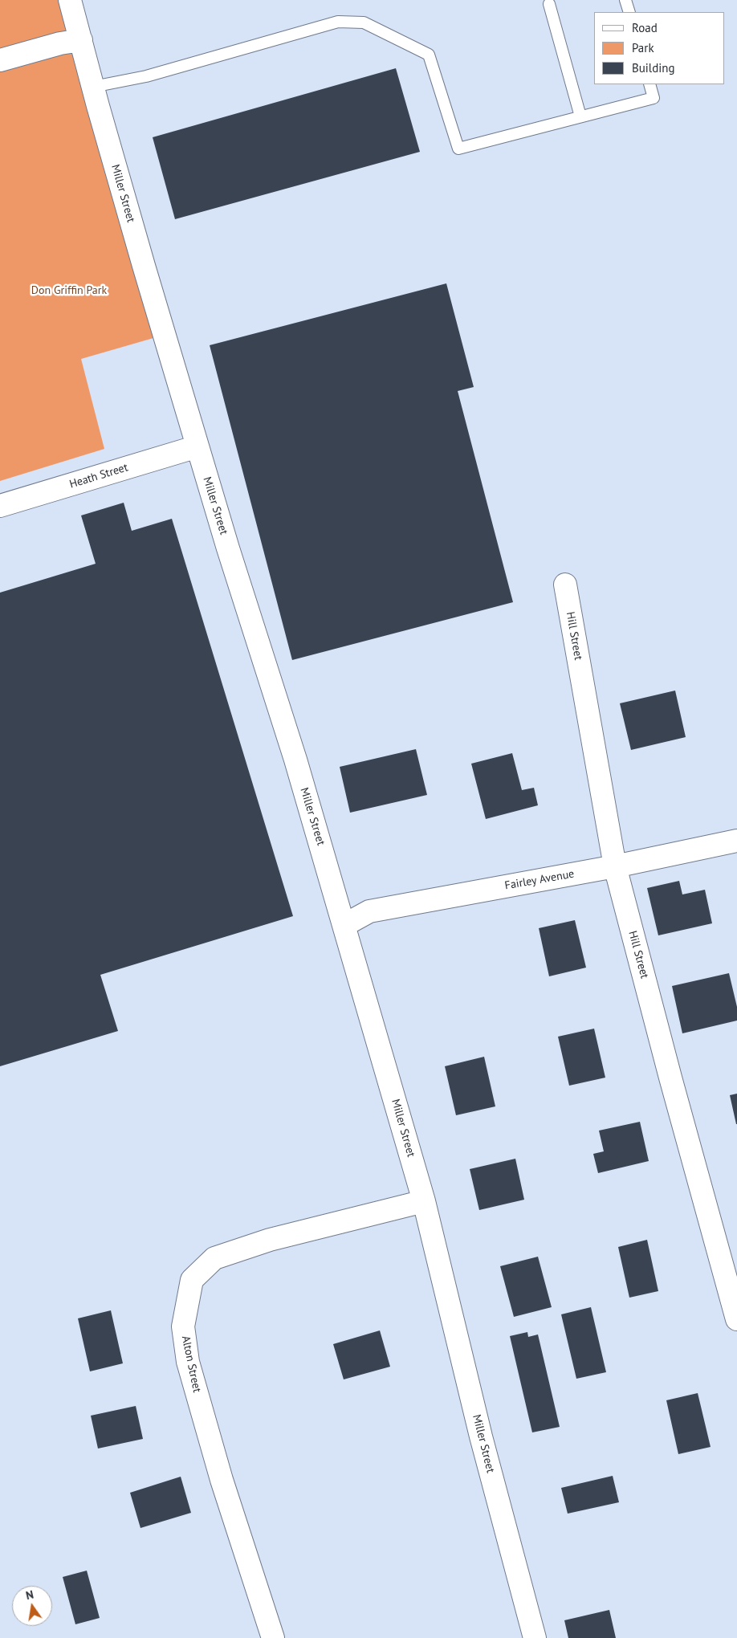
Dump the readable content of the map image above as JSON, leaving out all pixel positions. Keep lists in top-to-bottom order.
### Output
{
  "streets": {
    "street": [
      "Miller Street",
      "Heath Street",
      "Hill Street",
      "Fairley Avenue",
      "Alton Street"
    ]
  },
  "crossings": [
    ["Miller Street", "Heath Street"],
    ["Miller Street", "Fairley Avenue"],
    ["Miller Street", "Alton Street"],
    ["Hill Street", "Fairley Avenue"]
  ],
  "parks": ["Don Griffin Park"],
  "legend": ["Road", "Park", "Building"],
  "north": "top"
}
